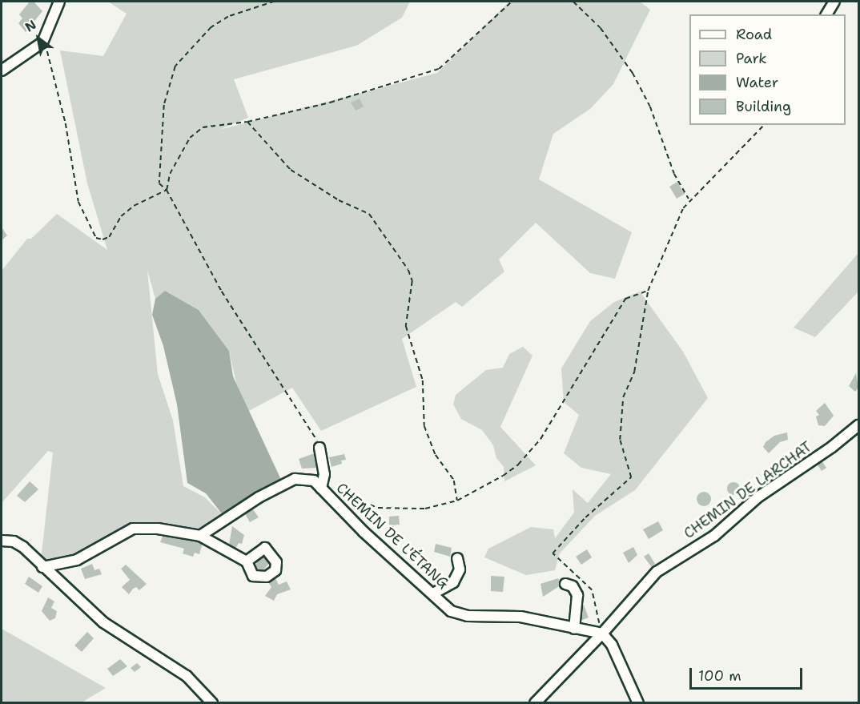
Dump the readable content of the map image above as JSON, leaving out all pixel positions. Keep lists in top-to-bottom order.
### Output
{
  "streets": {
    "street": ["CHEMIN DE LARCHAT", "CHEMIN DE L'ÉTANG"]
  },
  "crossings": [
    ["CHEMIN DE LARCHAT", "CHEMIN DE L'ÉTANG"]
  ],
  "legend": [
    "Road",
    "Park",
    "Water",
    "Building"
  ],
  "scale_bar": "100 m",
  "north": "top left"
}
